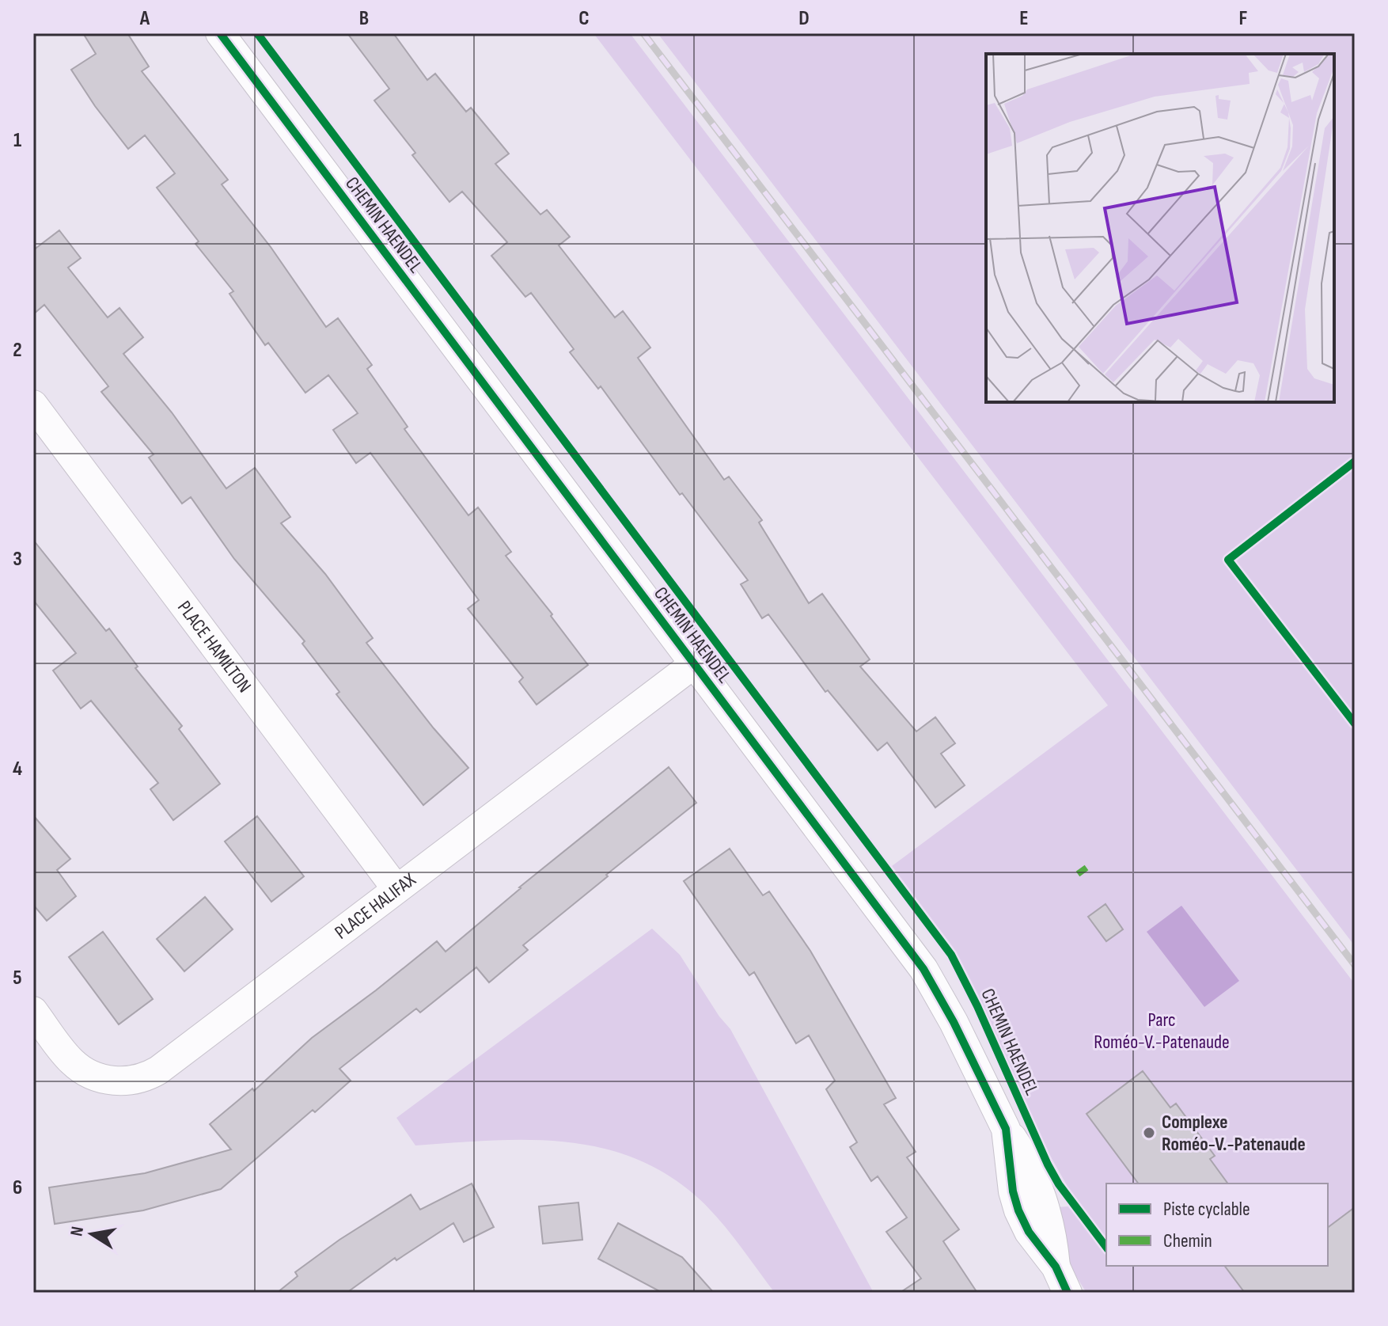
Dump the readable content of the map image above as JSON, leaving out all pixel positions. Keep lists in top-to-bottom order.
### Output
{
  "streets": {
    "street": ["CHEMIN HAENDEL", "PLACE HAMILTON", "PLACE HALIFAX"]
  },
  "crossings": [
    ["CHEMIN HAENDEL", "PLACE HALIFAX"],
    ["PLACE HAMILTON", "PLACE HALIFAX"]
  ],
  "parks": ["Parc Roméo-V.-Patenaude"],
  "places": ["Complexe Roméo-V.-Patenaude"],
  "legend": ["Piste cyclable", "Chemin"],
  "north": "left",
  "grid": {
    "columns": [
      "A",
      "B",
      "C",
      "D",
      "E",
      "F"
    ],
    "rows": [
      "1",
      "2",
      "3",
      "4",
      "5",
      "6"
    ]
  }
}
